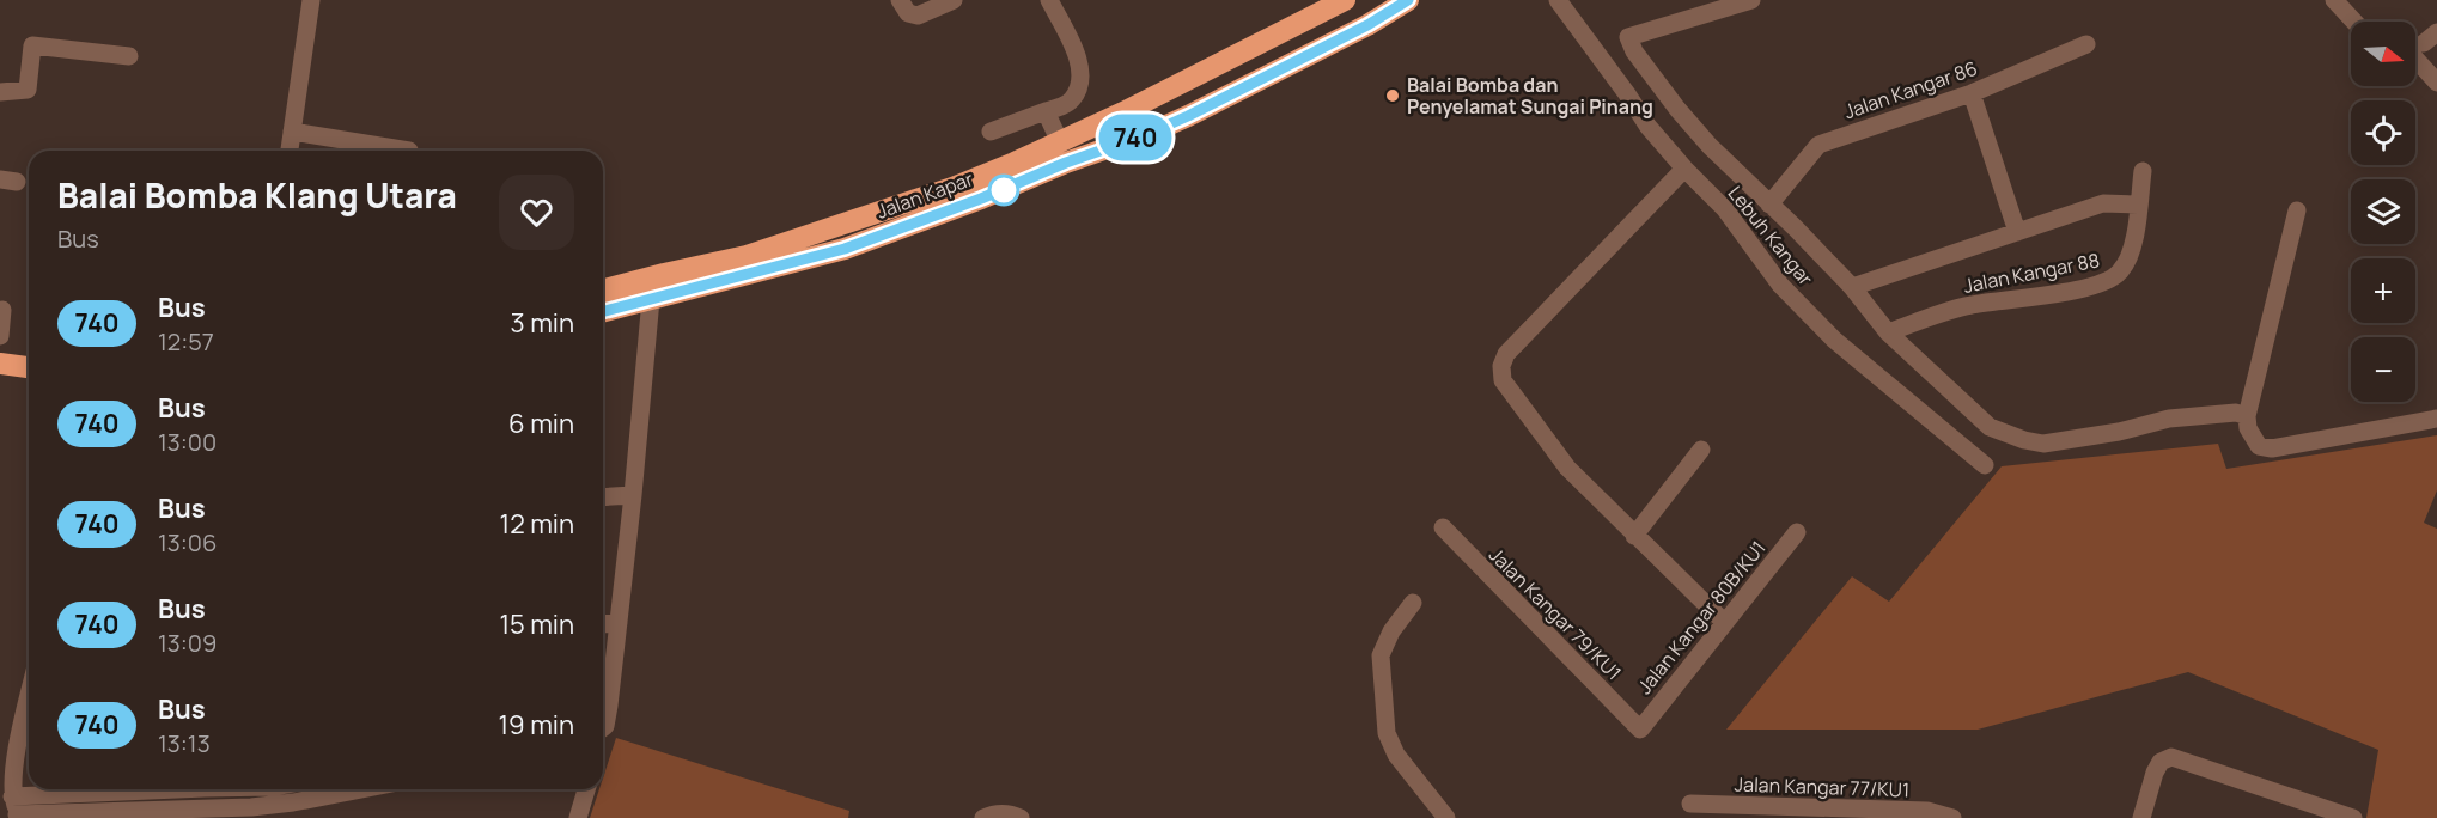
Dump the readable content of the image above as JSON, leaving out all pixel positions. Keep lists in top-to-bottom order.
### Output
{
  "streets": {
    "highway": ["Jalan Kapar"],
    "street": [
      "Jalan Kangar 86",
      "Lebuh Kangar",
      "Jalan Kangar 88",
      "Jalan Kangar 79/KU1",
      "Jalan Kangar 80B/KU1",
      "Jalan Kangar 77/KU1"
    ]
  },
  "crossings": [
    ["Jalan Kangar 79/KU1", "Jalan Kangar 80B/KU1"]
  ],
  "places": ["Balai Bomba dan Penyelamat Sungai Pinang"],
  "lines": ["bus line 740"],
  "north": "right",
  "page": {
    "on_map": "740",
    "map_buttons": ["+", "−"],
    "heading": ["Balai Bomba Klang Utara", "Bus"],
    "list": [
      {
        "mark": "740",
        "name": "Bus",
        "note": "12:57",
        "value": "3 min"
      },
      {
        "mark": "740",
        "name": "Bus",
        "note": "13:00",
        "value": "6 min"
      },
      {
        "mark": "740",
        "name": "Bus",
        "note": "13:06",
        "value": "12 min"
      },
      {
        "mark": "740",
        "name": "Bus",
        "note": "13:09",
        "value": "15 min"
      },
      {
        "mark": "740",
        "name": "Bus",
        "note": "13:13",
        "value": "19 min"
      }
    ]
  }
}
